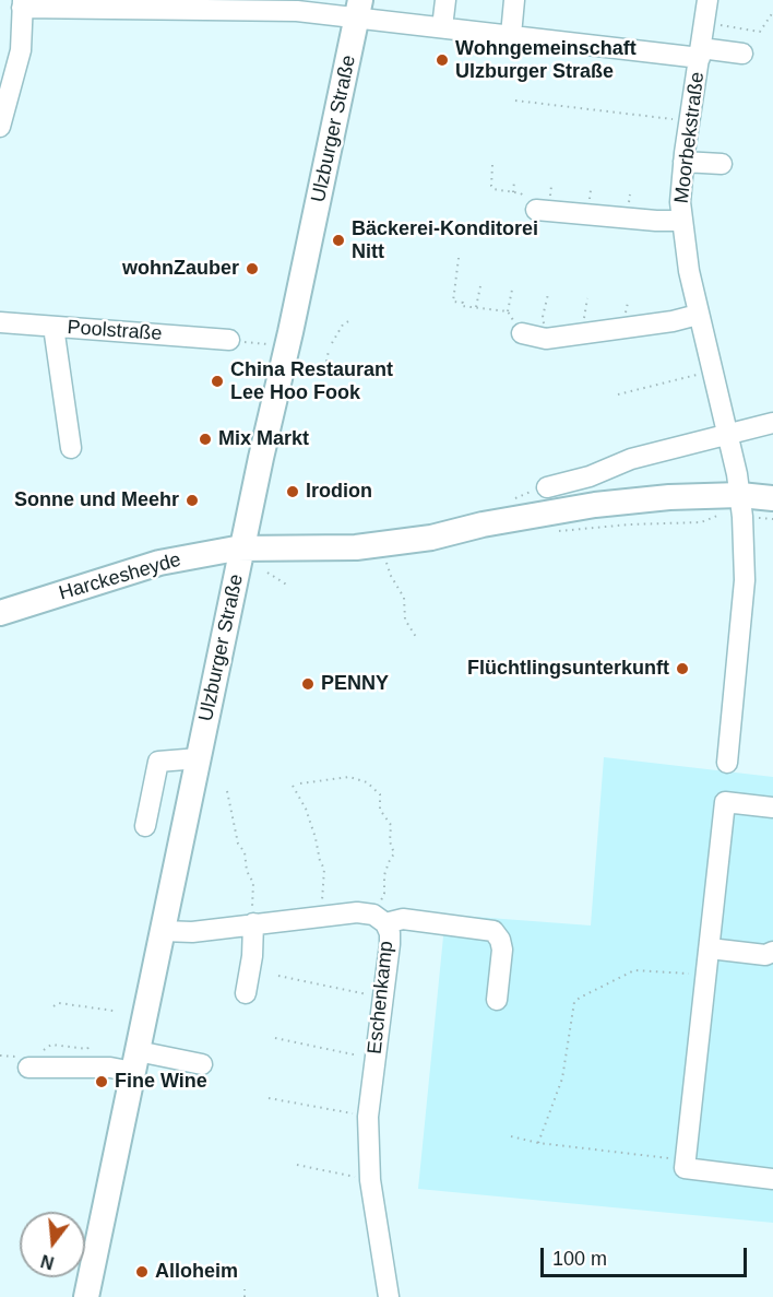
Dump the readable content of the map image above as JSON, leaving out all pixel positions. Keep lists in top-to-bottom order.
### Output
{
  "streets": {
    "main road": ["Ulzburger Straße", "Harckesheyde"],
    "street": ["Moorbekstraße", "Poolstraße", "Eschenkamp"]
  },
  "crossings": [
    ["Ulzburger Straße", "Harckesheyde"],
    ["Ulzburger Straße", "Eschenkamp"],
    ["Moorbekstraße", "Harckesheyde"]
  ],
  "places": [
    "Wohngemeinschaft Ulzburger Straße",
    "Bäckerei-Konditorei Nitt",
    "wohnZauber",
    "China Restaurant Lee Hoo Fook",
    "Mix Markt",
    "Irodion",
    "Sonne und Meehr",
    "Flüchtlingsunterkunft",
    "PENNY",
    "Fine Wine",
    "Alloheim"
  ],
  "scale_bar": "100 m",
  "north": "bottom"
}
